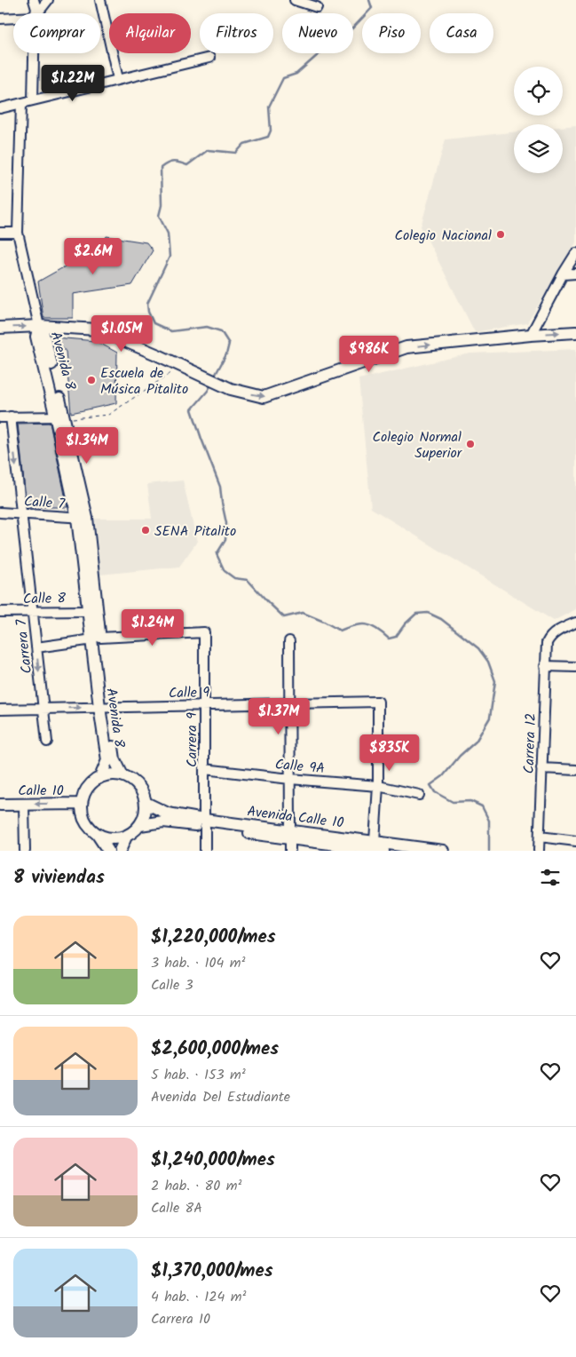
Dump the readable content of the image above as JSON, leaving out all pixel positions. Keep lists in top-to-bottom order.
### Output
{
  "streets": {
    "main road": ["Avenida 8", "Calle 10", "Avenida Calle 10"],
    "street": [
      "Calle 7",
      "Calle 8",
      "Carrera 7",
      "Calle 9",
      "Carrera 9",
      "Carrera 12",
      "Calle 9A"
    ]
  },
  "crossings": [
    ["Avenida 8", "Calle 7"],
    ["Avenida 8", "Calle 8"],
    ["Avenida 8", "Calle 9"],
    ["Avenida 8", "Carrera 9"],
    ["Avenida 8", "Calle 10"],
    ["Avenida 8", "Avenida Calle 10"],
    ["Calle 7", "Carrera 7"],
    ["Calle 8", "Carrera 7"],
    ["Carrera 7", "Calle 9"],
    ["Calle 9", "Carrera 9"],
    ["Calle 9", "Calle 9A"],
    ["Carrera 9", "Calle 9A"],
    ["Carrera 9", "Avenida Calle 10"],
    ["Calle 10", "Avenida Calle 10"]
  ],
  "one_way": ["Carrera 7", "Calle 10"],
  "places": [
    "Colegio Nacional",
    "Escuela de Música Pitalito",
    "Colegio Normal Superior",
    "SENA Pitalito"
  ],
  "page": {
    "chip": [
      "Comprar",
      "Alquilar",
      "Filtros",
      "Nuevo",
      "Piso",
      "Casa"
    ],
    "price": [
      "$1.22M",
      "$2.6M",
      "$1.05M",
      "$986K",
      "$1.34M",
      "$1.24M",
      "$1.37M",
      "$835K"
    ],
    "heading": "8 viviendas",
    "list": [
      {
        "name": "$1,220,000/mes",
        "note": "3 hab. · 104 m² · Calle 3"
      },
      {
        "name": "$2,600,000/mes",
        "note": "5 hab. · 153 m² · Avenida Del Estudiante"
      },
      {
        "name": "$1,240,000/mes",
        "note": "2 hab. · 80 m² · Calle 8A"
      },
      {
        "name": "$1,370,000/mes",
        "note": "4 hab. · 124 m² · Carrera 10"
      }
    ]
  }
}
